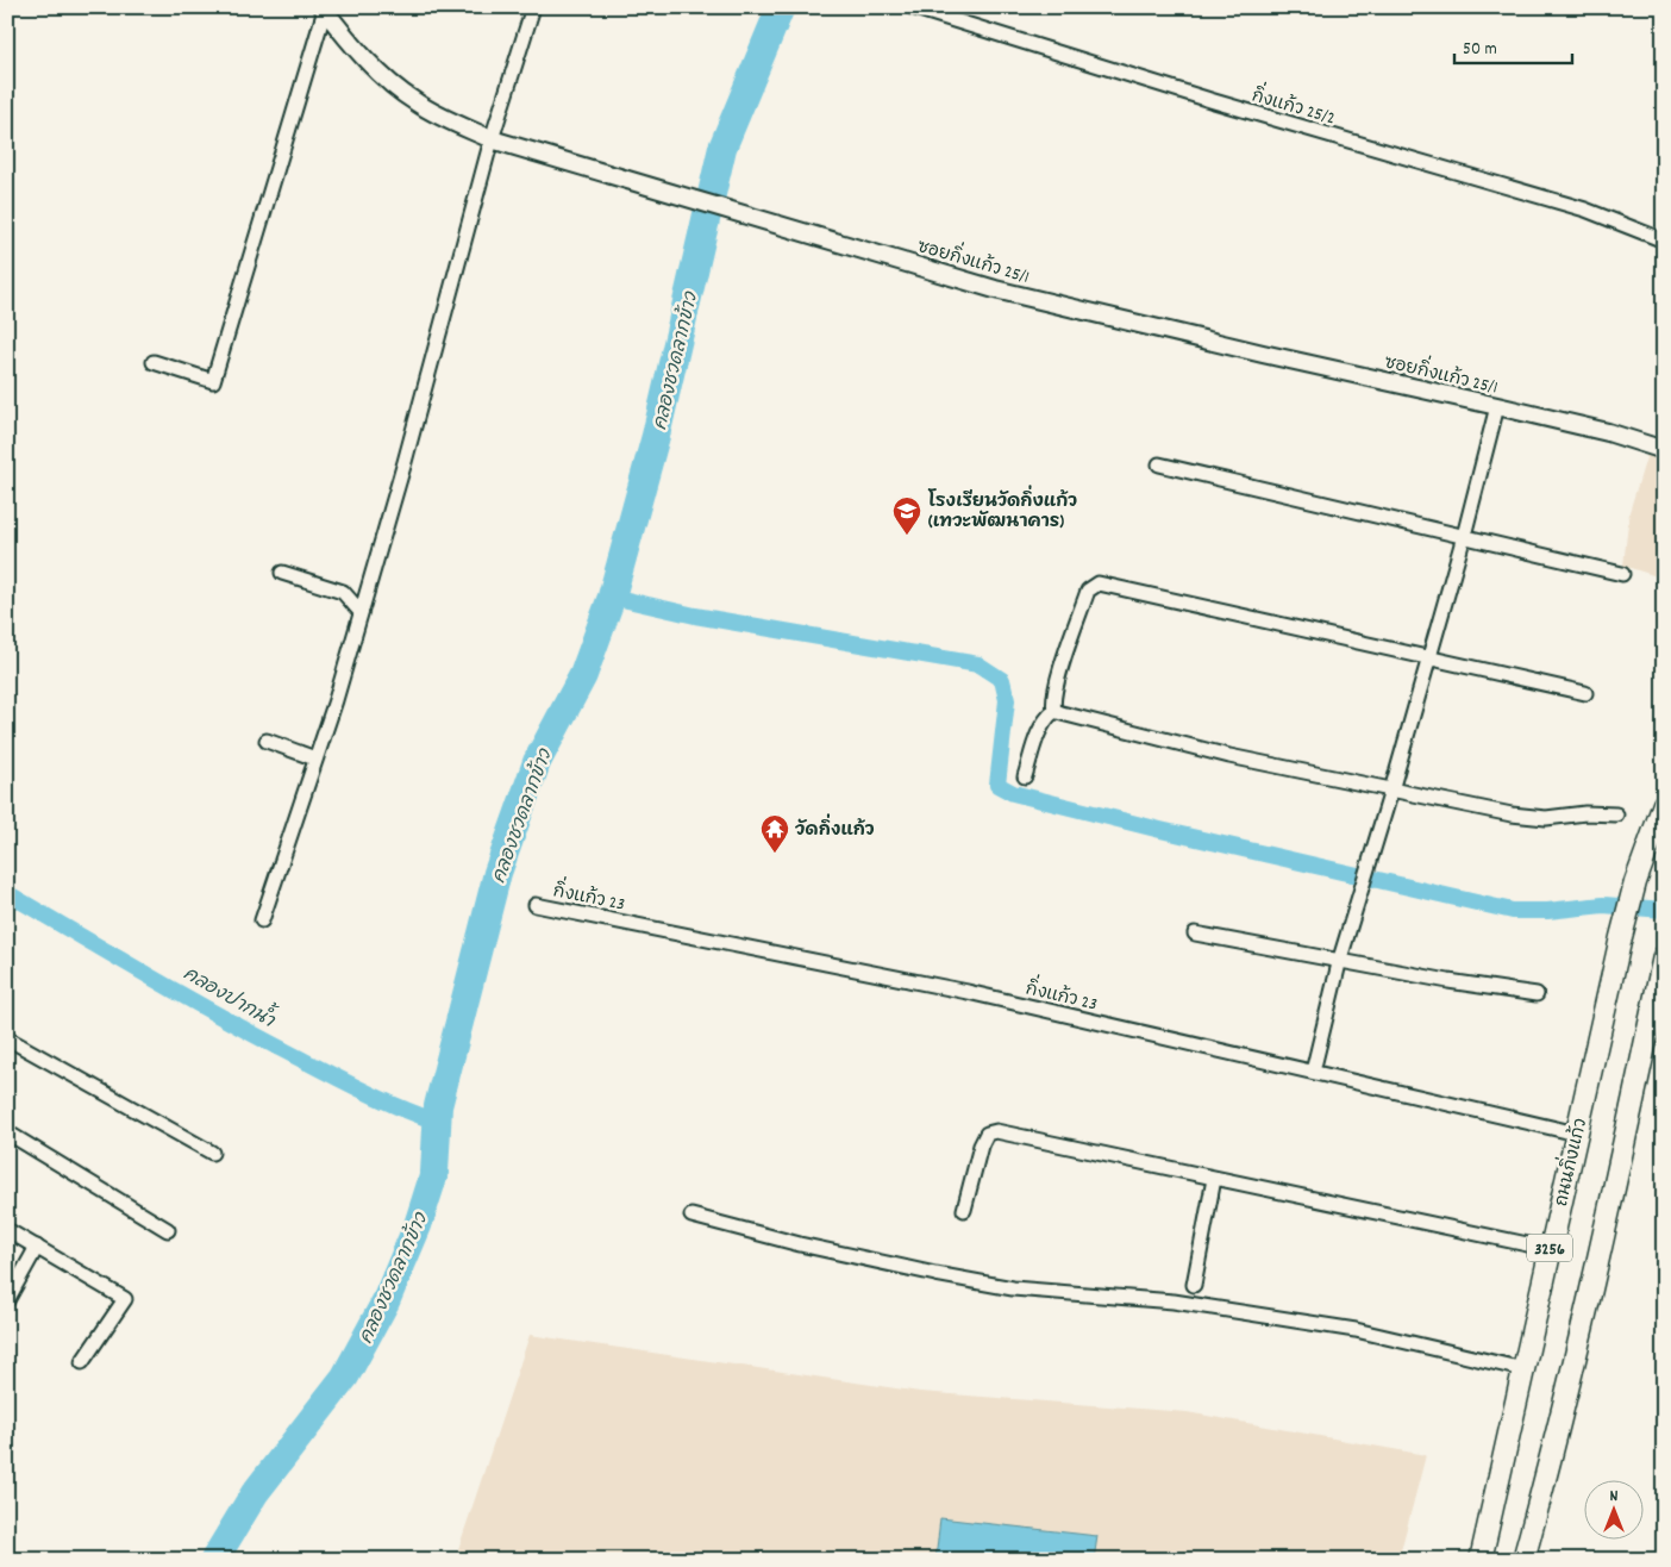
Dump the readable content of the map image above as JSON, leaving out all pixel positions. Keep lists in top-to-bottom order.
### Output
{
  "streets": {
    "main road": ["ถนนกิ่งแก้ว", "3256"],
    "street": ["กิ่งแก้ว 25/2", "ซอยกิ่งแก้ว 25/1", "กิ่งแก้ว 23"]
  },
  "crossings": [
    ["กิ่งแก้ว 23", "ถนนกิ่งแก้ว"]
  ],
  "water": ["คลองชวดลากข้าว", "คลองปากน้ำ"],
  "places": {
    "school or university": ["โรงเรียนวัดกิ่งแก้ว (เทวะพัฒนาคาร)"],
    "temple": ["วัดกิ่งแก้ว"]
  },
  "scale_bar": "50 m",
  "north": "top"
}
